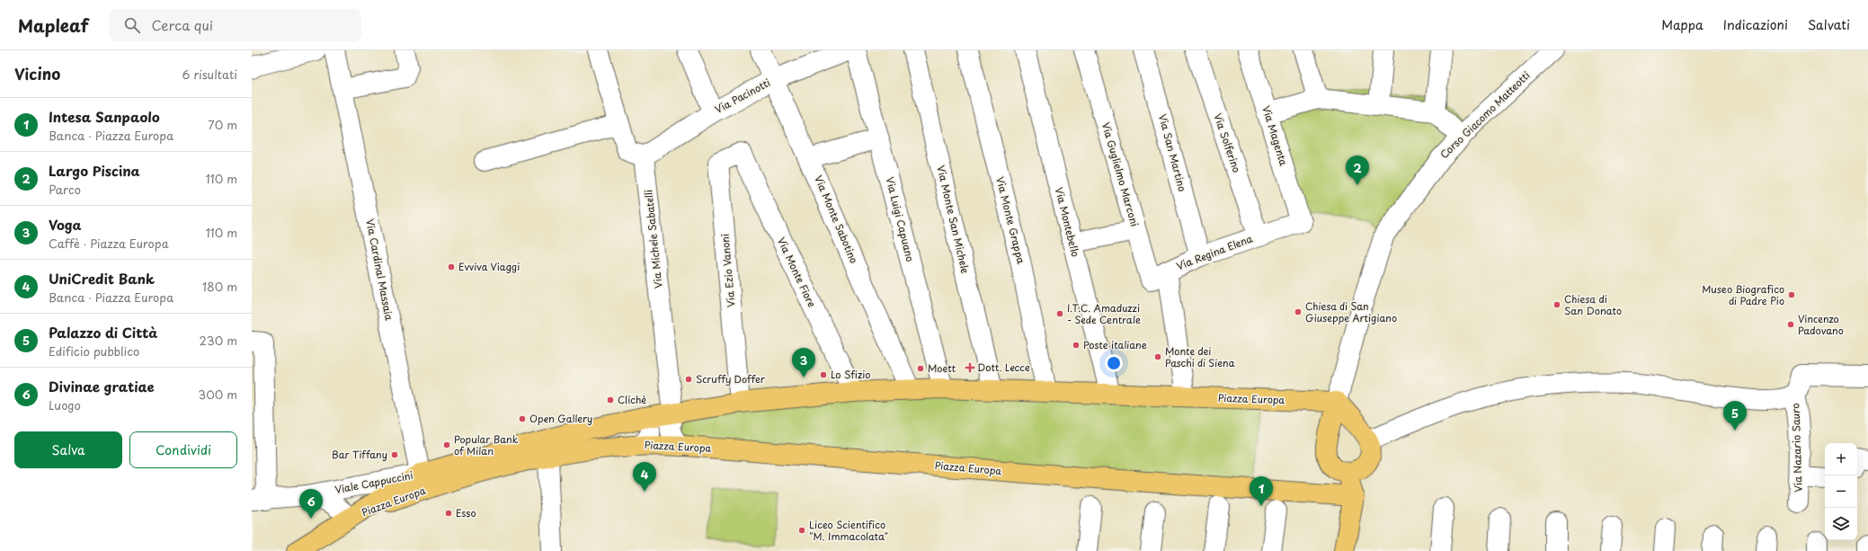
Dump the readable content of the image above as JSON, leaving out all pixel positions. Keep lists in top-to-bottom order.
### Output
{
  "streets": {
    "main road": ["Piazza Europa"],
    "street": [
      "Via Pacinotti",
      "Corso Giacomo Matteotti",
      "Via Magenta",
      "Via Solferino",
      "Via San Martino",
      "Via Guglielmo Marconi",
      "Via Monte Sabotino",
      "Via Luigi Capuano",
      "Via Monte San Michele",
      "Via Monte Grappa",
      "Via Montebello",
      "Via Michele Sabatelli",
      "Via Regina Elena",
      "Via Cardinal Massaia",
      "Via Ezio Vanoni",
      "Via Monte Fiore",
      "Via Nazario Sauro",
      "Viale Cappuccini"
    ]
  },
  "crossings": [
    ["Via Pacinotti", "Via Monte Sabotino"],
    ["Via Pacinotti", "Via Michele Sabatelli"],
    ["Corso Giacomo Matteotti", "Piazza Europa"],
    ["Via Magenta", "Via Regina Elena"],
    ["Via Solferino", "Via Regina Elena"],
    ["Via San Martino", "Via Regina Elena"],
    ["Via Guglielmo Marconi", "Via Regina Elena"],
    ["Via Monte Sabotino", "Piazza Europa"],
    ["Via Luigi Capuano", "Piazza Europa"],
    ["Via Monte San Michele", "Piazza Europa"],
    ["Via Monte Grappa", "Piazza Europa"],
    ["Via Montebello", "Piazza Europa"],
    ["Via Michele Sabatelli", "Piazza Europa"],
    ["Via Regina Elena", "Piazza Europa"],
    ["Via Cardinal Massaia", "Piazza Europa"],
    ["Via Cardinal Massaia", "Viale Cappuccini"],
    ["Via Ezio Vanoni", "Via Monte Fiore"],
    ["Via Ezio Vanoni", "Piazza Europa"],
    ["Via Monte Fiore", "Piazza Europa"],
    ["Piazza Europa", "Viale Cappuccini"]
  ],
  "places": {
    "other": [
      "Evviva Viaggi",
      "Museo Biografico di Padre Pio",
      "Chiesa di San Donato",
      "Chiesa di San Giuseppe Artigiano",
      "I.T.C. Amaduzzi - Sede Centrale",
      "Vincenzo Padovano",
      "Poste italiane",
      "Monte dei Paschi di Siena",
      "Moett",
      "Lo Sfizio",
      "Scruffy Doffer",
      "Clichè",
      "Open Gallery",
      "Popular Bank of Milan",
      "Bar Tiffany",
      "Esso",
      "Liceo Scientifico \"M. Immacolata\""
    ],
    "health": ["Dott. Lecce"]
  },
  "page": {
    "header": "Mapleaf",
    "search": "Cerca qui",
    "nav": ["Mappa", "Indicazioni", "Salvati"],
    "heading": ["Vicino", "6 risultati"],
    "list": [
      {
        "mark": "1",
        "name": "Intesa Sanpaolo",
        "note": "Banca · Piazza Europa",
        "value": "70 m"
      },
      {
        "mark": "2",
        "name": "Largo Piscina",
        "note": "Parco",
        "value": "110 m"
      },
      {
        "mark": "3",
        "name": "Voga",
        "note": "Caffè · Piazza Europa",
        "value": "110 m"
      },
      {
        "mark": "4",
        "name": "UniCredit Bank",
        "note": "Banca · Piazza Europa",
        "value": "180 m"
      },
      {
        "mark": "5",
        "name": "Palazzo di Città",
        "note": "Edificio pubblico",
        "value": "230 m"
      },
      {
        "mark": "6",
        "name": "Divinae gratiae",
        "note": "Luogo",
        "value": "300 m"
      }
    ],
    "pins": [
      "2",
      "3",
      "5",
      "4",
      "1",
      "6"
    ],
    "buttons": ["Salva", "Condividi"],
    "map_buttons": ["+", "−"]
  }
}
